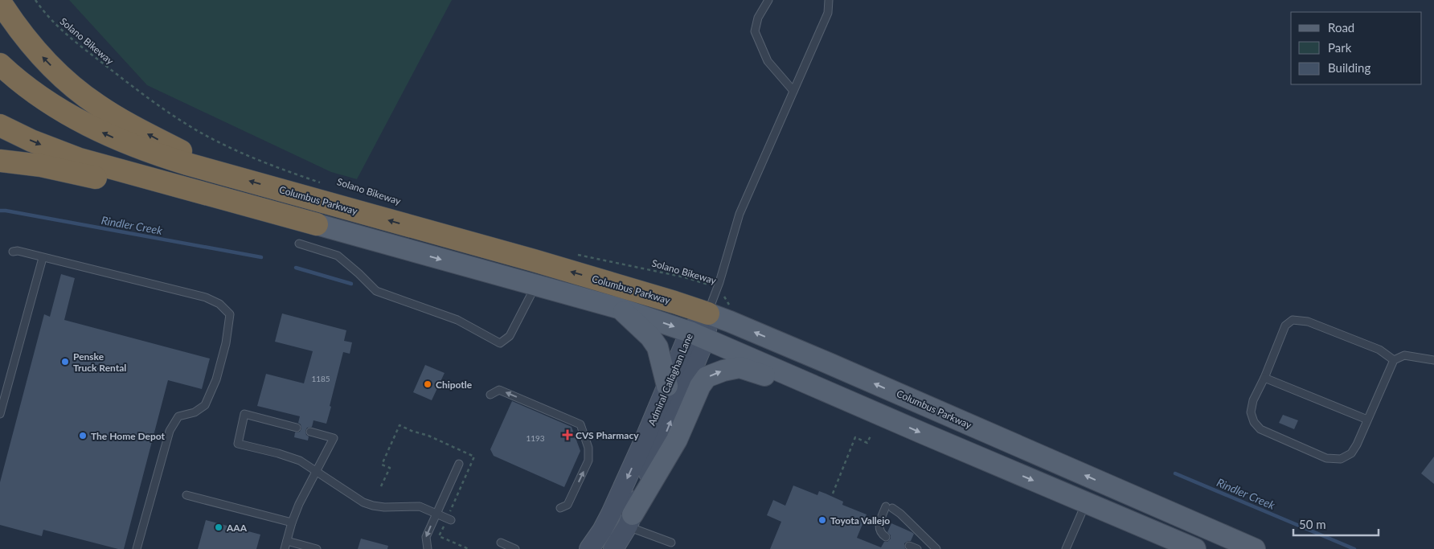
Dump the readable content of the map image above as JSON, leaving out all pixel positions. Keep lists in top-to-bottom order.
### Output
{
  "streets": {
    "highway": ["Columbus Parkway"],
    "main road": ["Admiral Callaghan Lane"],
    "path": ["Solano Bikeway"]
  },
  "crossings": [
    ["Columbus Parkway", "Admiral Callaghan Lane"]
  ],
  "water": ["Rindler Creek"],
  "places": {
    "other": [
      "Penske Truck Rental",
      "Chipotle",
      "The Home Depot",
      "Toyota Vallejo",
      "AAA"
    ],
    "health": ["CVS Pharmacy"]
  },
  "house_numbers": ["1185", "1193"],
  "legend": ["Road", "Park", "Building"],
  "scale_bar": "50 m"
}
